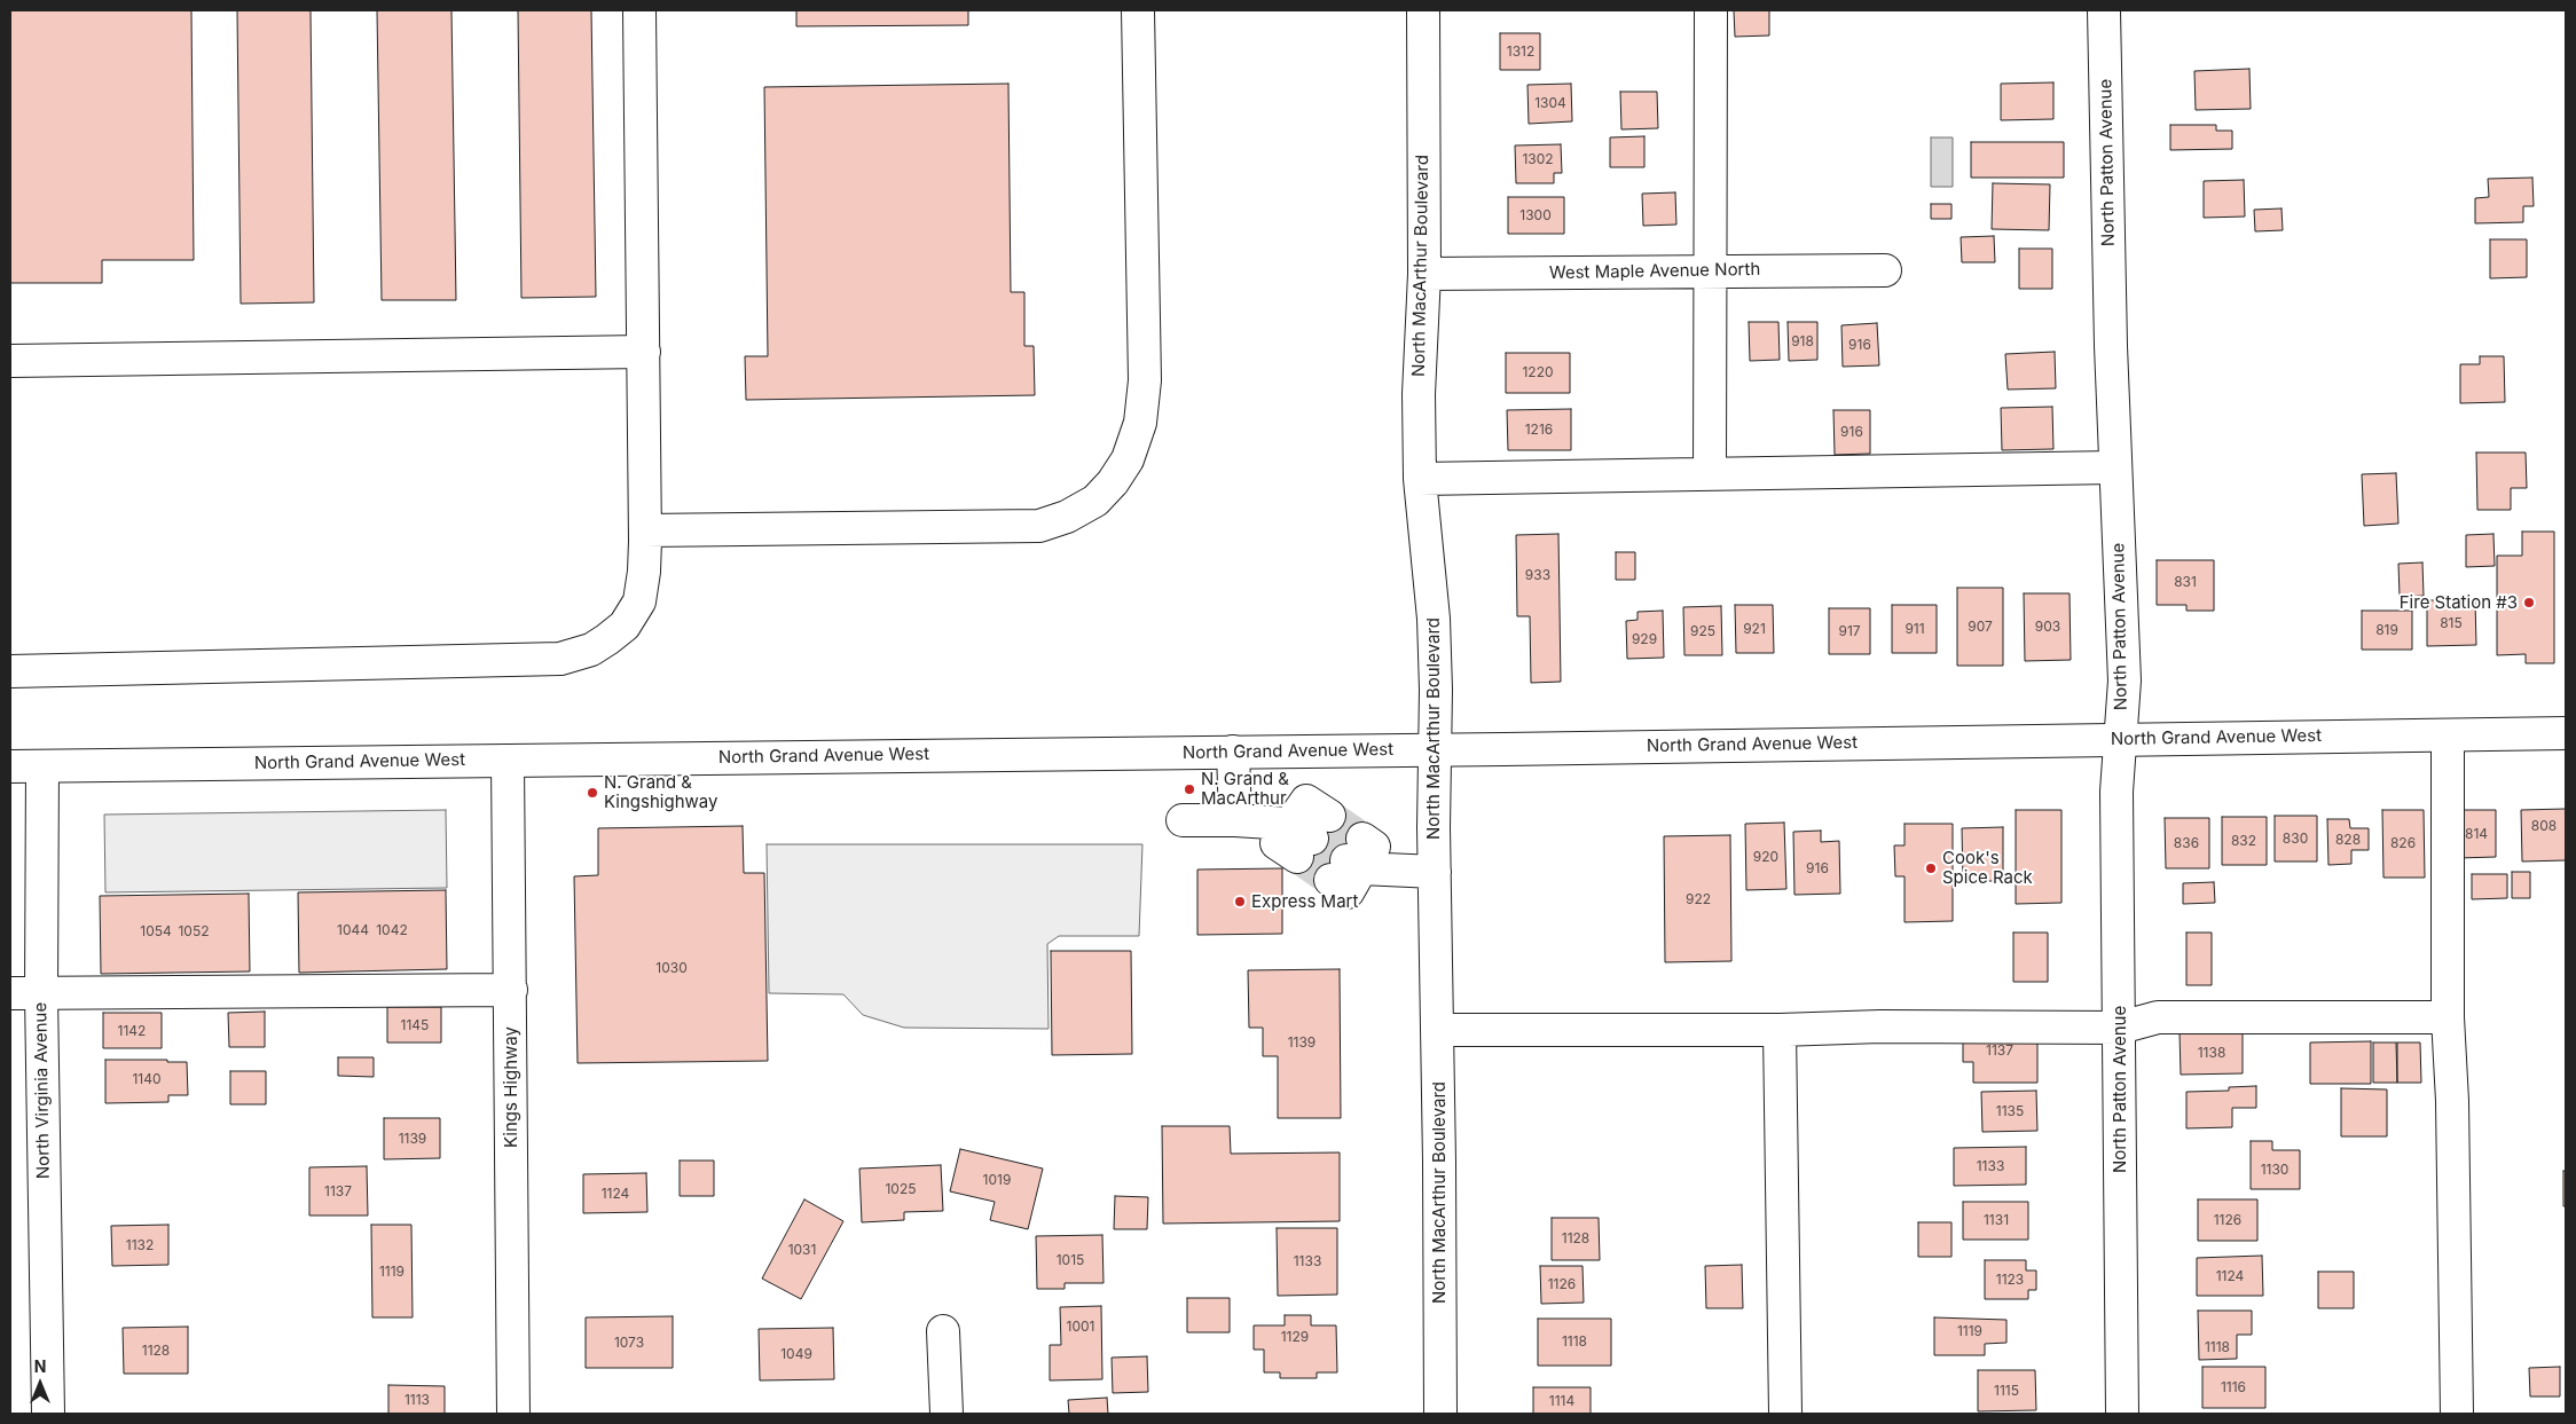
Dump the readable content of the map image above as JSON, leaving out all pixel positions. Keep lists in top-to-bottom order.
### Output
{
  "streets": {
    "street": [
      "North Patton Avenue",
      "North MacArthur Boulevard",
      "West Maple Avenue North",
      "North Grand Avenue West",
      "Kings Highway",
      "North Virginia Avenue"
    ]
  },
  "crossings": [
    ["North Patton Avenue", "North Grand Avenue West"],
    ["North MacArthur Boulevard", "West Maple Avenue North"],
    ["North MacArthur Boulevard", "North Grand Avenue West"],
    ["North Grand Avenue West", "Kings Highway"],
    ["North Grand Avenue West", "North Virginia Avenue"]
  ],
  "places": [
    "Fire Station #3",
    "N. Grand & MacArthur",
    "N. Grand & Kingshighway",
    "Cook's Spice Rack",
    "Express Mart"
  ],
  "house_numbers": [
    "1312",
    "1304",
    "1302",
    "1300",
    "918",
    "916",
    "1220",
    "1216",
    "916",
    "933",
    "831",
    "815",
    "907",
    "903",
    "921",
    "911",
    "819",
    "925",
    "917",
    "929",
    "808",
    "814",
    "830",
    "828",
    "832",
    "836",
    "826",
    "920",
    "916",
    "922",
    "1044",
    "1042",
    "1054",
    "1052",
    "1030",
    "1145",
    "1142",
    "1139",
    "1137",
    "1138",
    "1140",
    "1135",
    "1139",
    "1133",
    "1130",
    "1019",
    "1025",
    "1137",
    "1124",
    "1131",
    "1126",
    "1128",
    "1132",
    "1031",
    "1015",
    "1133",
    "1119",
    "1124",
    "1123",
    "1126",
    "1001",
    "1119",
    "1129",
    "1118",
    "1073",
    "1118",
    "1128",
    "1049",
    "1116",
    "1115",
    "1113",
    "1114"
  ],
  "north": "top"
}
